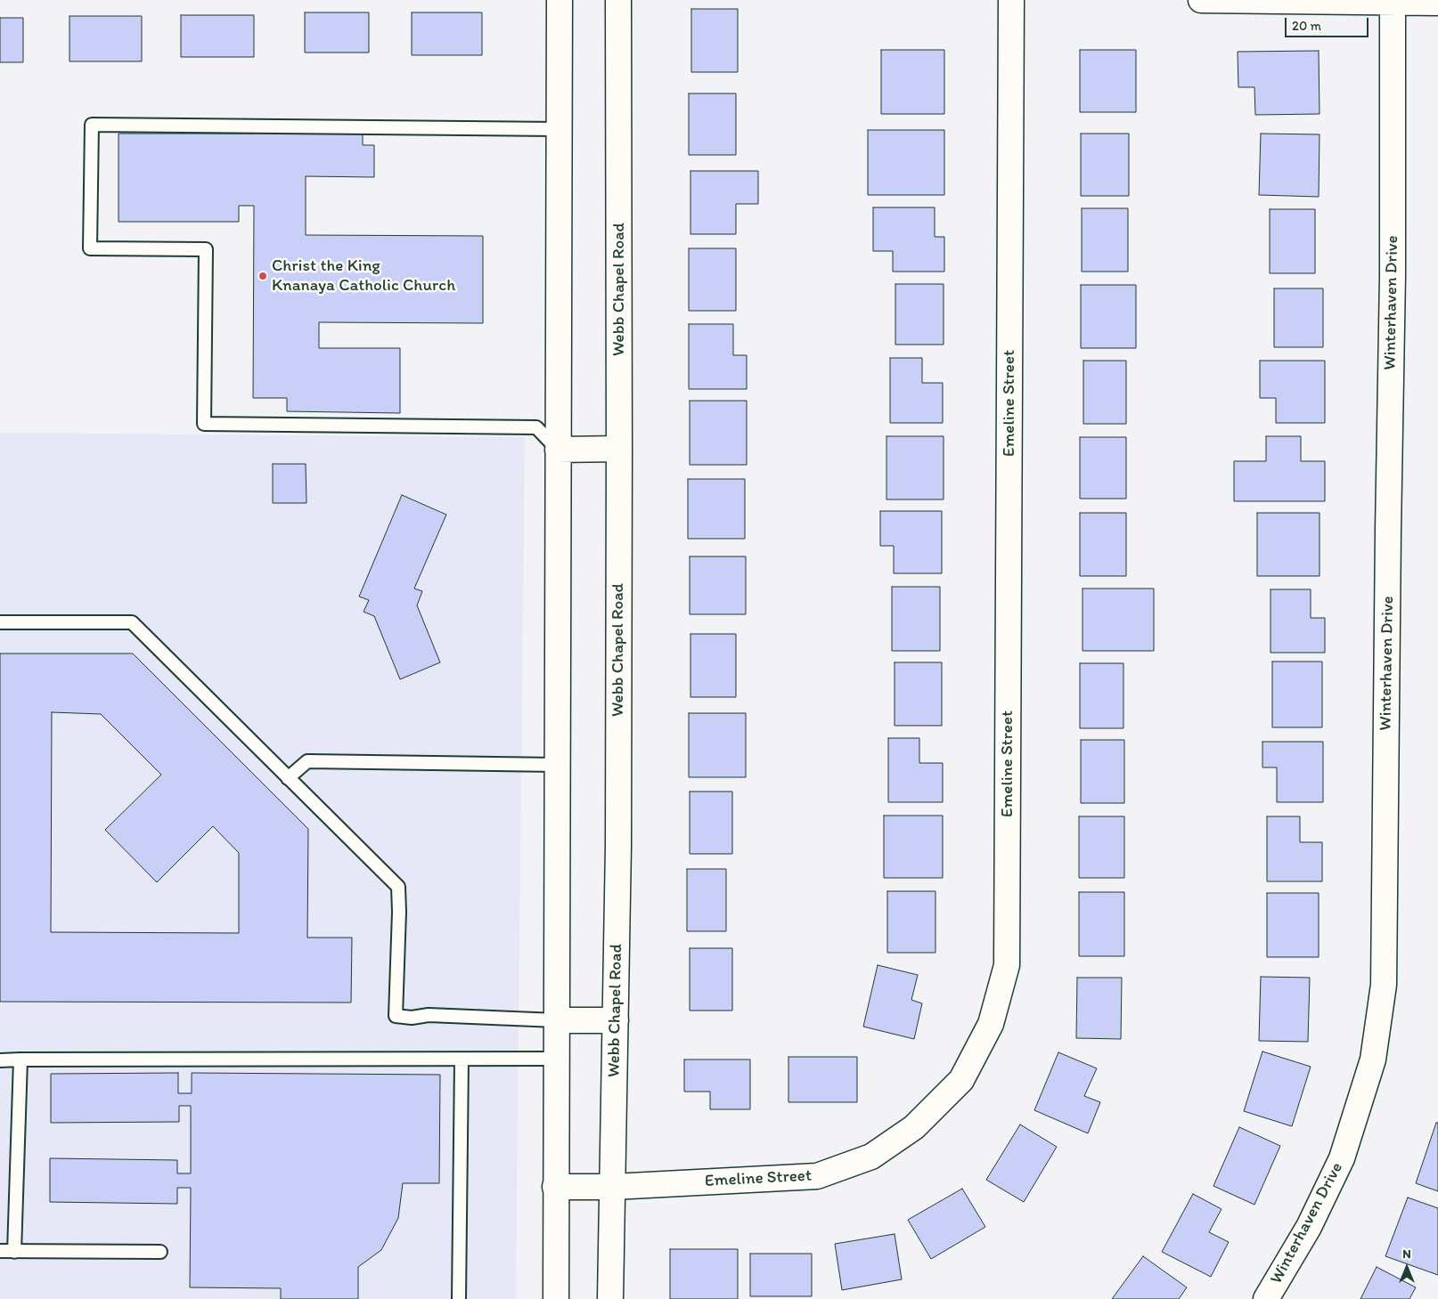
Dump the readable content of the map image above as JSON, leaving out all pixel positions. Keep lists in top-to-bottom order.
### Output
{
  "streets": {
    "street": ["Webb Chapel Road", "Winterhaven Drive", "Emeline Street"]
  },
  "crossings": [
    ["Webb Chapel Road", "Emeline Street"]
  ],
  "places": ["Christ the King Knanaya Catholic Church"],
  "scale_bar": "20 m",
  "north": "top"
}
